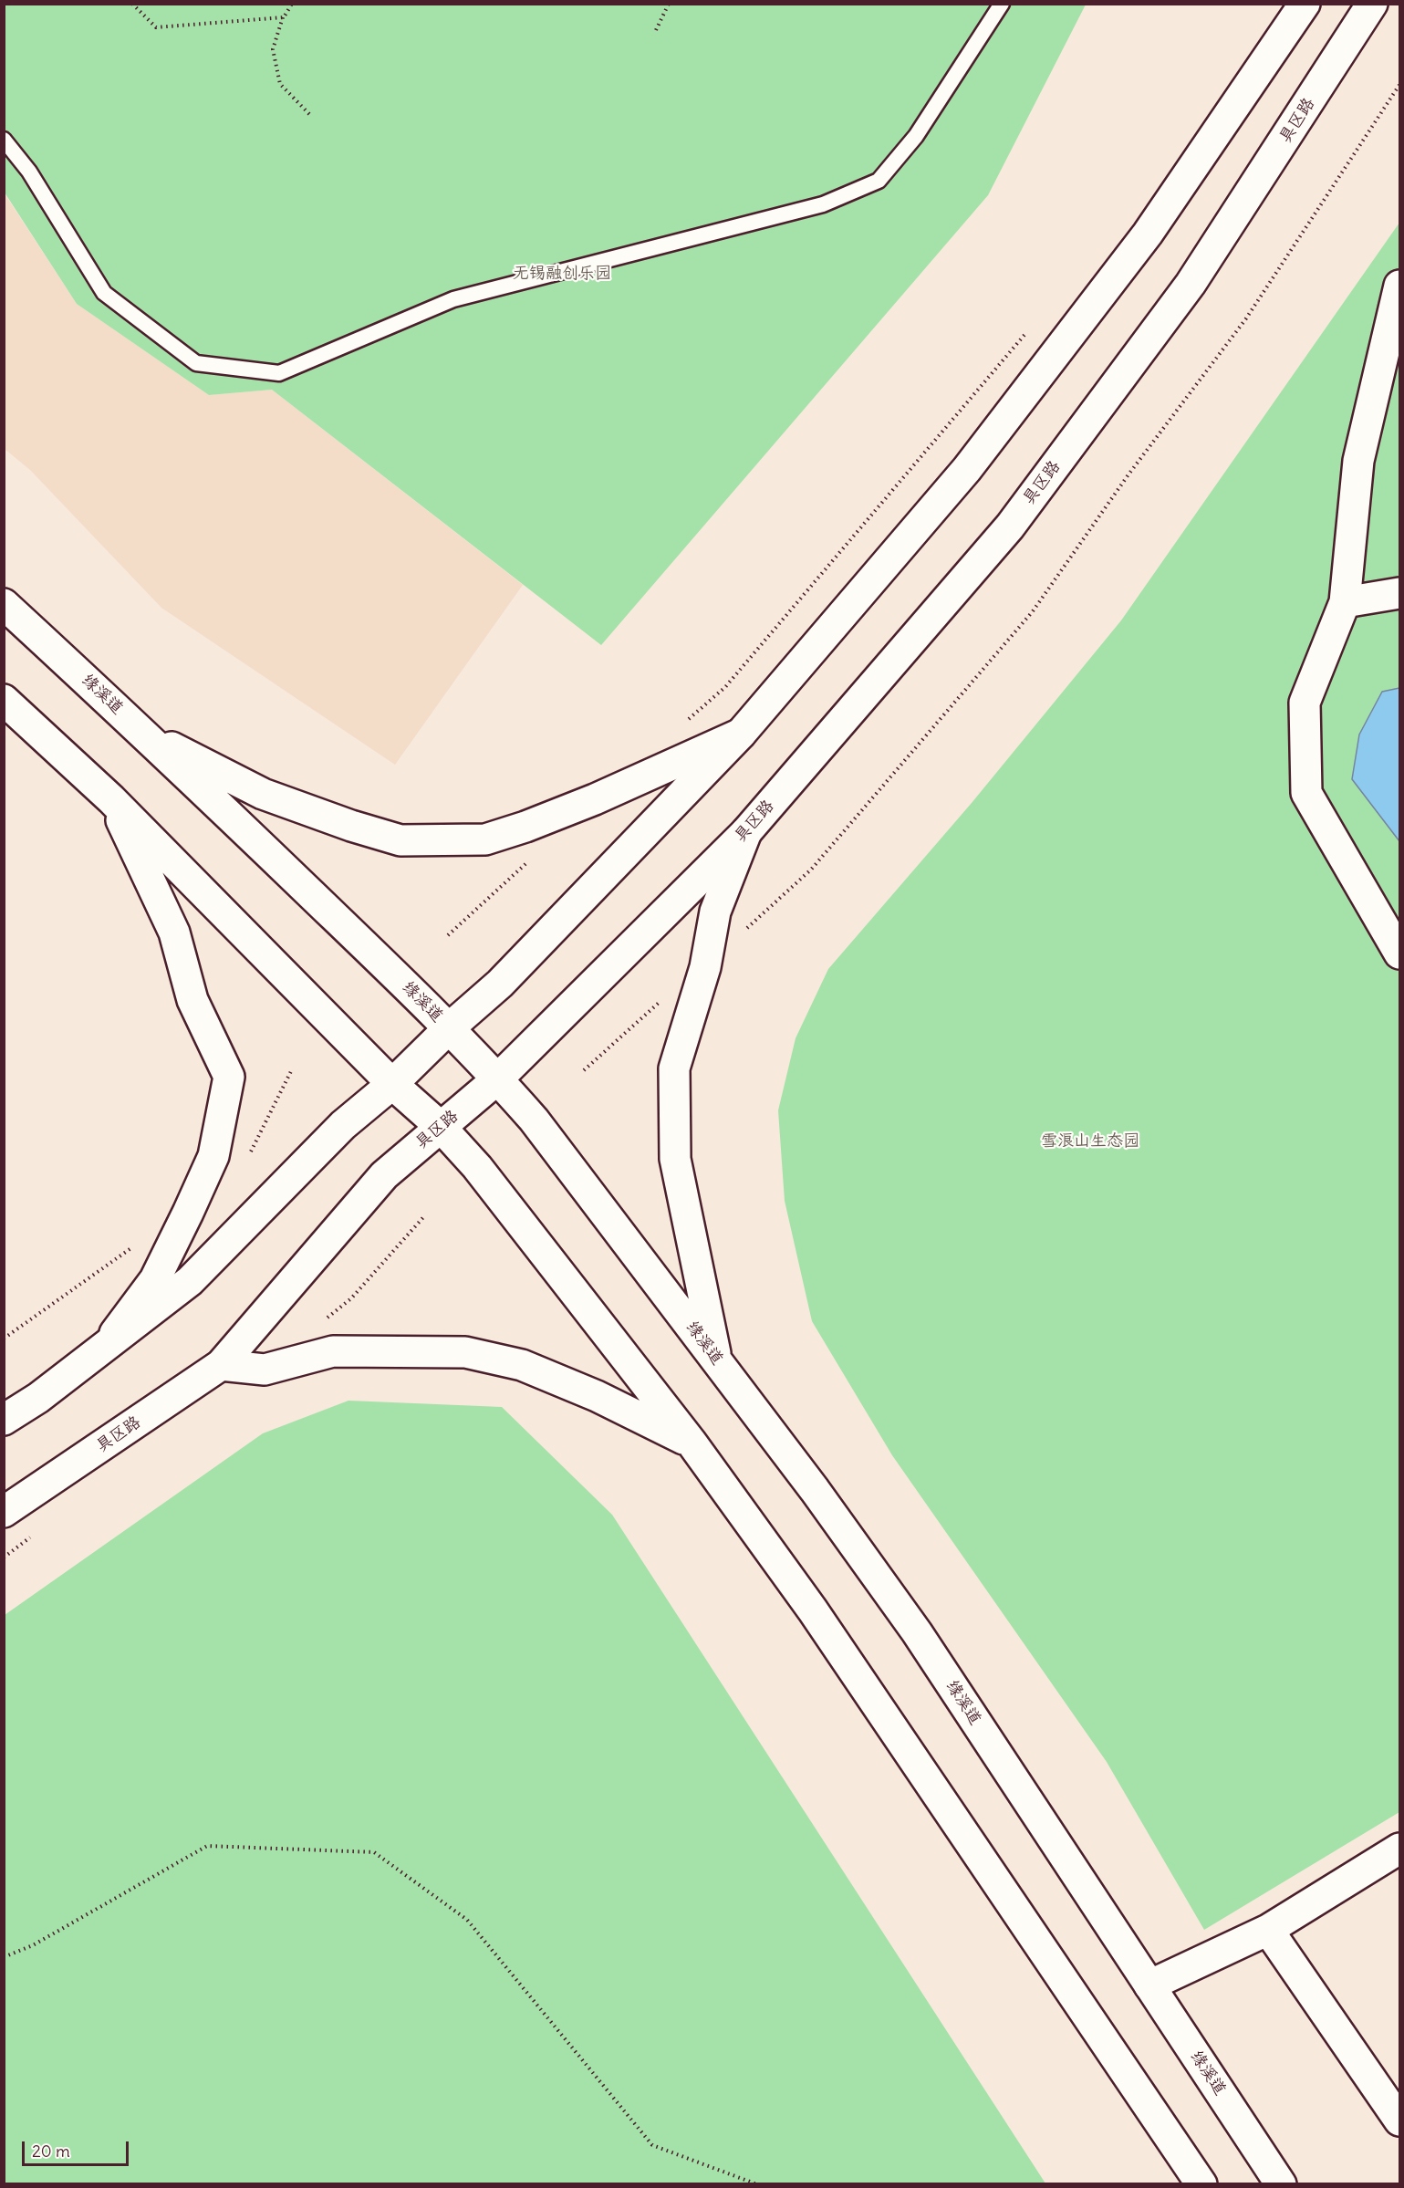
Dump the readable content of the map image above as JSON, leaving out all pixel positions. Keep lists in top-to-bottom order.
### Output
{
  "streets": {
    "main road": ["具区路", "缘溪道"]
  },
  "crossings": [
    ["具区路", "缘溪道"]
  ],
  "parks": ["无锡融创乐园", "雪浪山生态园"],
  "scale_bar": "20 m"
}
